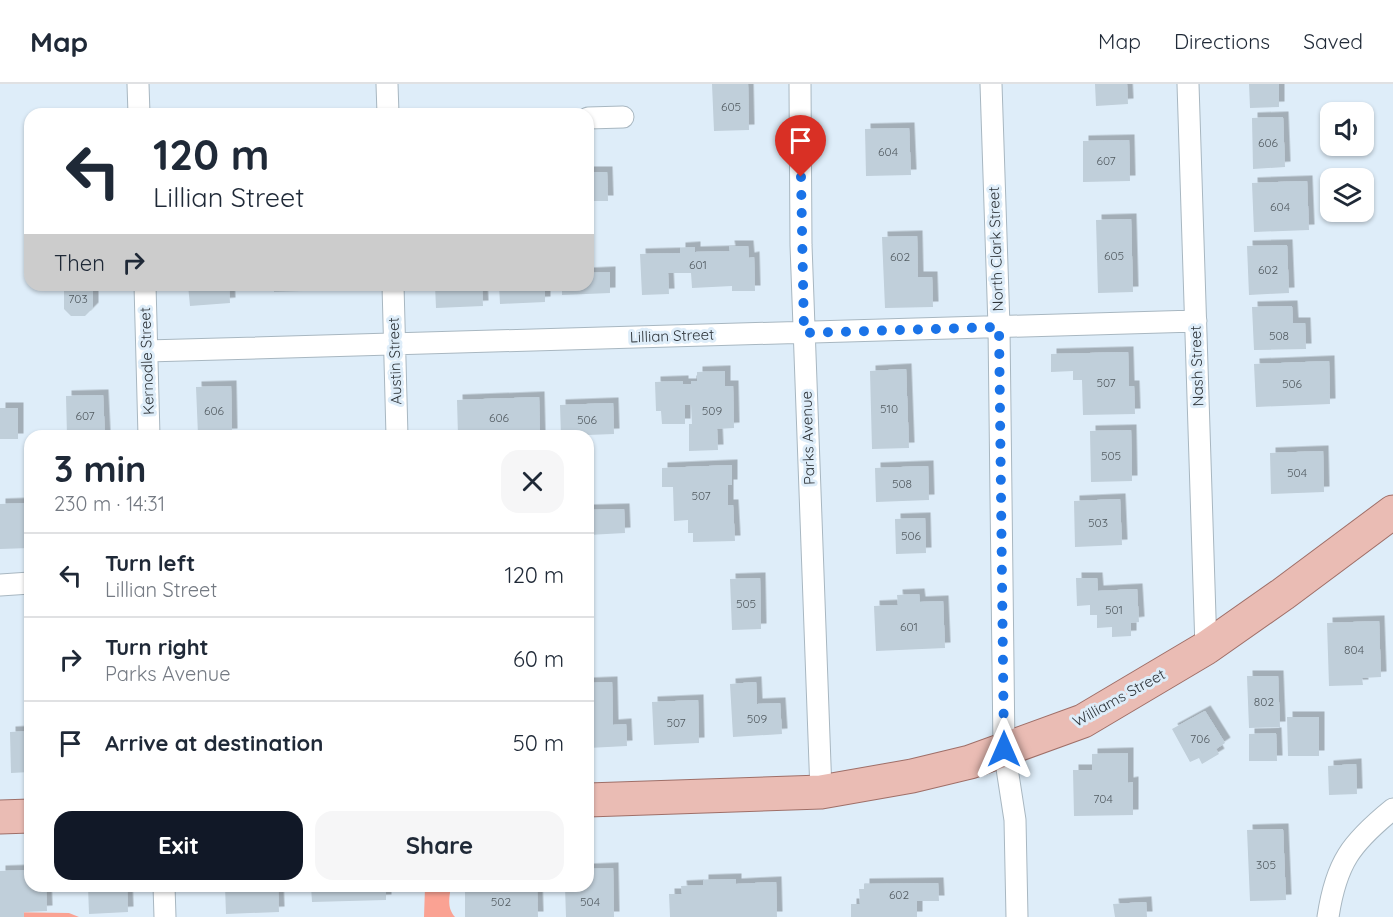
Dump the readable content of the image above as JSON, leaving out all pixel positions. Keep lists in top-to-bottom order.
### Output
{
  "streets": {
    "main road": ["Williams Street"],
    "street": [
      "North Clark Street",
      "Lillian Street",
      "Kernodle Street",
      "Austin Street",
      "Nash Street",
      "Parks Avenue"
    ]
  },
  "crossings": [
    ["North Clark Street", "Lillian Street"],
    ["North Clark Street", "Williams Street"],
    ["Lillian Street", "Kernodle Street"],
    ["Lillian Street", "Austin Street"],
    ["Lillian Street", "Nash Street"],
    ["Lillian Street", "Parks Avenue"],
    ["Nash Street", "Williams Street"],
    ["Parks Avenue", "Williams Street"]
  ],
  "house_numbers": [
    "605",
    "606",
    "604",
    "607",
    "604",
    "605",
    "602",
    "601",
    "602",
    "703",
    "508",
    "507",
    "506",
    "510",
    "606",
    "509",
    "607",
    "606",
    "506",
    "505",
    "504",
    "508",
    "507",
    "503",
    "506",
    "505",
    "501",
    "601",
    "804",
    "802",
    "509",
    "507",
    "706",
    "704",
    "305",
    "602",
    "502",
    "504"
  ],
  "page": {
    "header": "Map",
    "nav": ["Map", "Directions", "Saved"],
    "turn": ["120 m", "Lillian Street"],
    "then": "Then",
    "heading": ["3 min", "230 m · 14:31"],
    "list": [
      {
        "name": "Turn left",
        "note": "Lillian Street",
        "value": "120 m"
      },
      {
        "name": "Turn right",
        "note": "Parks Avenue",
        "value": "60 m"
      },
      {
        "name": "Arrive at destination",
        "value": "50 m"
      }
    ],
    "buttons": ["Exit", "Share"]
  }
}
